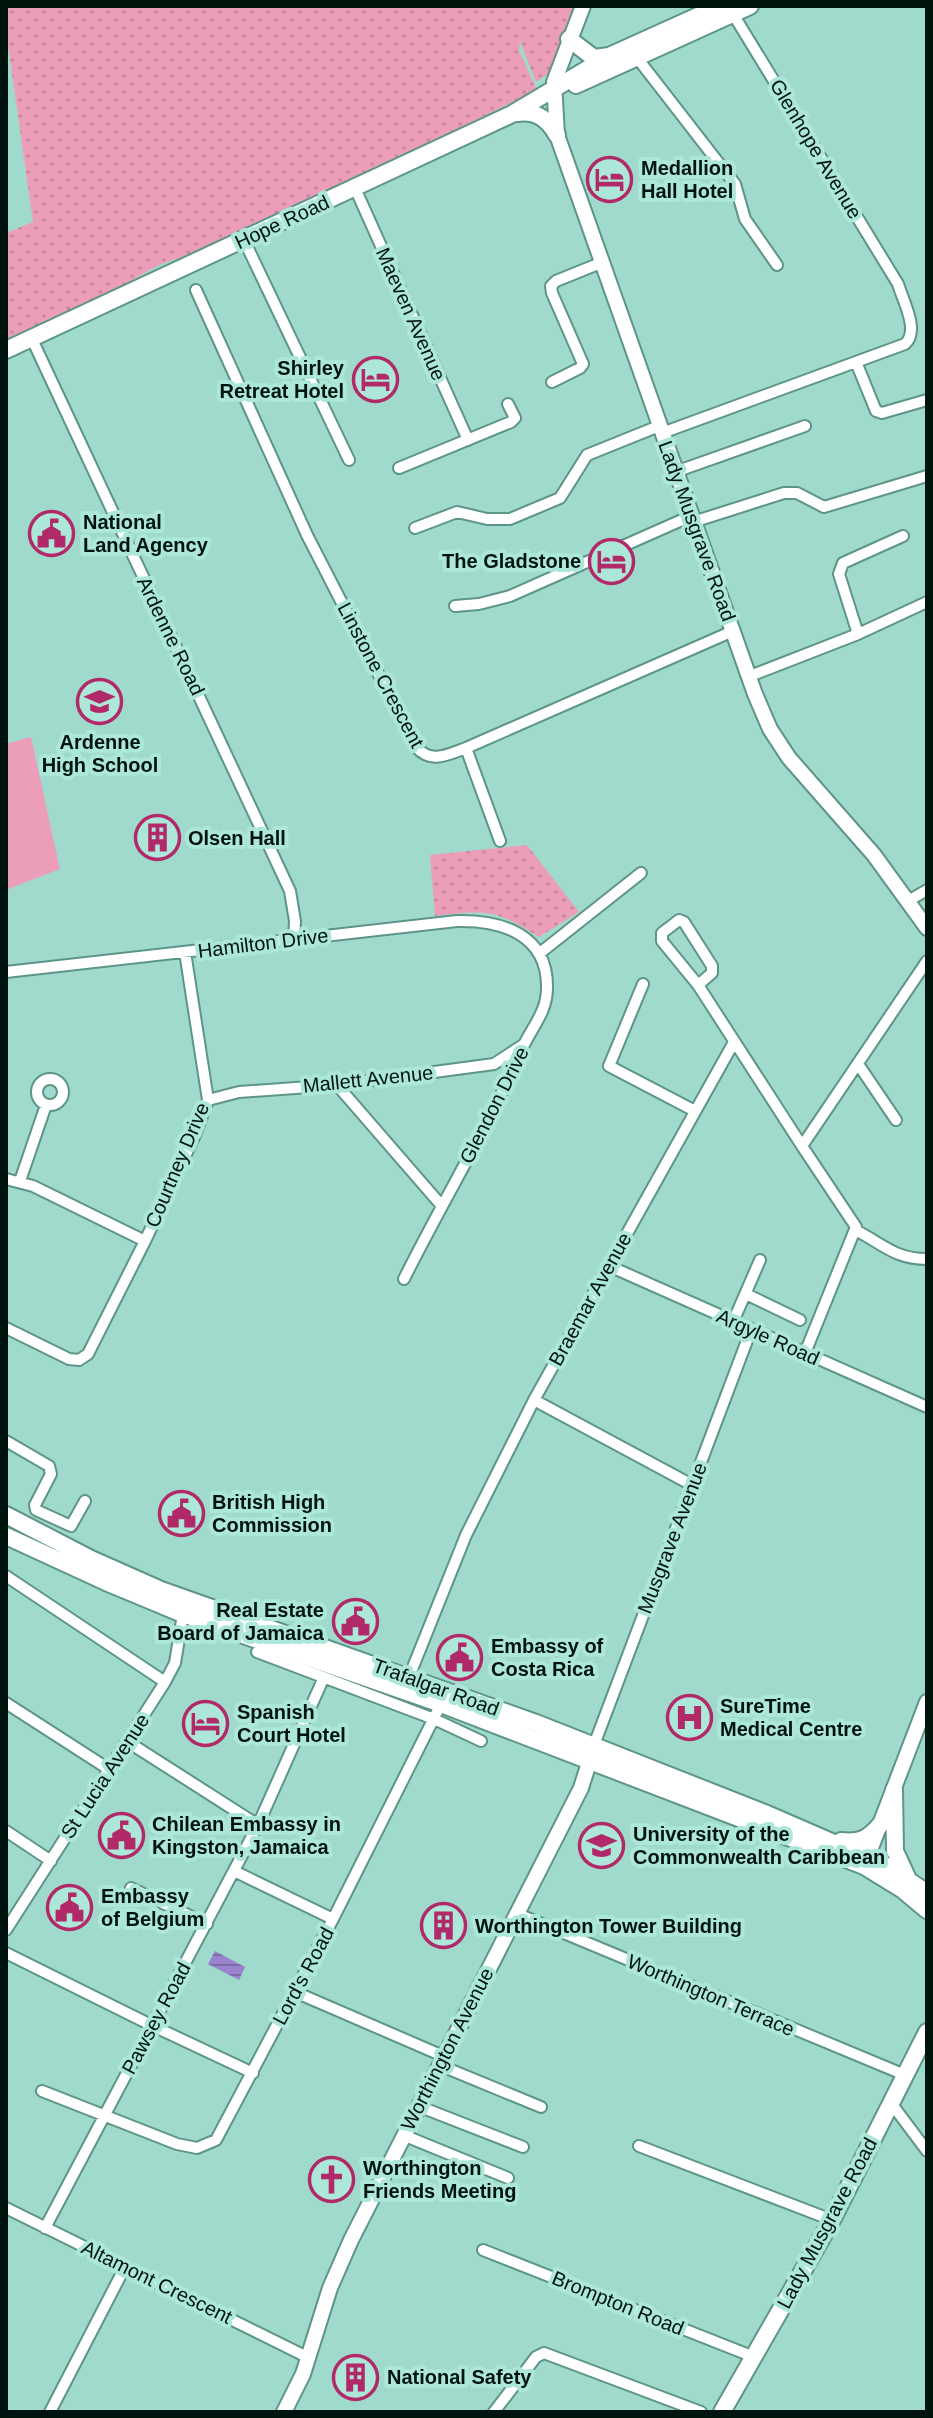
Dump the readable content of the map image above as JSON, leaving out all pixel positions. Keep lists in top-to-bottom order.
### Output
{
  "streets": {
    "main road": [
      "Hope Road",
      "Lady Musgrave Road",
      "Trafalgar Road",
      "Worthington Avenue"
    ],
    "street": [
      "Glenhope Avenue",
      "Maeven Avenue",
      "Ardenne Road",
      "Linstone Crescent",
      "Hamilton Drive",
      "Mallett Avenue",
      "Glendon Drive",
      "Courtney Drive",
      "Braemar Avenue",
      "Argyle Road",
      "Musgrave Avenue",
      "St Lucia Avenue",
      "Lord's Road",
      "Worthington Terrace",
      "Pawsey Road",
      "Altamont Crescent",
      "Brompton Road"
    ]
  },
  "crossings": [
    ["Glenhope Avenue", "Hope Road"],
    ["Hope Road", "Maeven Avenue"],
    ["Hope Road", "Lady Musgrave Road"],
    ["Hope Road", "Ardenne Road"],
    ["Lady Musgrave Road", "Linstone Crescent"],
    ["Lady Musgrave Road", "Worthington Terrace"],
    ["Lady Musgrave Road", "Brompton Road"],
    ["Ardenne Road", "Hamilton Drive"],
    ["Hamilton Drive", "Glendon Drive"],
    ["Hamilton Drive", "Courtney Drive"],
    ["Mallett Avenue", "Glendon Drive"],
    ["Mallett Avenue", "Courtney Drive"],
    ["Braemar Avenue", "Argyle Road"],
    ["Braemar Avenue", "Trafalgar Road"],
    ["Argyle Road", "Musgrave Avenue"],
    ["Musgrave Avenue", "Trafalgar Road"],
    ["Musgrave Avenue", "Worthington Avenue"],
    ["Trafalgar Road", "St Lucia Avenue"],
    ["Trafalgar Road", "Lord's Road"],
    ["Trafalgar Road", "Worthington Avenue"],
    ["Lord's Road", "Pawsey Road"],
    ["Worthington Terrace", "Worthington Avenue"],
    ["Pawsey Road", "Altamont Crescent"],
    ["Worthington Avenue", "Altamont Crescent"]
  ],
  "places": {
    "hotel": [
      "Medallion Hall Hotel",
      "Shirley Retreat Hotel",
      "The Gladstone",
      "Spanish Court Hotel"
    ],
    "public building": [
      "National Land Agency",
      "British High Commission",
      "Real Estate Board of Jamaica",
      "Embassy of Costa Rica",
      "Chilean Embassy in Kingston, Jamaica",
      "Embassy of Belgium"
    ],
    "school or university": ["Ardenne High School", "University of the Commonwealth Caribbean"],
    "building": ["Olsen Hall", "Worthington Tower Building", "National Safety"],
    "hospital": ["SureTime Medical Centre"],
    "church": ["Worthington Friends Meeting"]
  }
}
